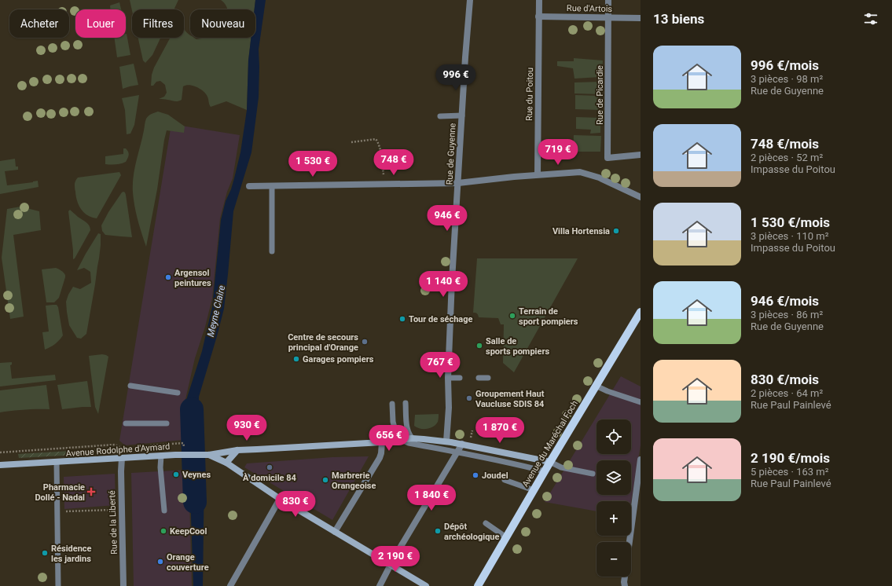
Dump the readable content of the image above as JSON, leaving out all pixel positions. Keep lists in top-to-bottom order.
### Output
{
  "streets": {
    "main road": ["Avenue du Maréchal Foch"],
    "street": [
      "Rue d'Artois",
      "Rue du Poitou",
      "Rue de Picardie",
      "Rue de Guyenne",
      "Avenue Rodolphe d'Aymard",
      "Rue de la Liberté"
    ]
  },
  "crossings": [
    ["Rue d'Artois", "Rue du Poitou"],
    ["Rue d'Artois", "Rue de Picardie"],
    ["Rue de Guyenne", "Avenue Rodolphe d'Aymard"],
    ["Avenue du Maréchal Foch", "Avenue Rodolphe d'Aymard"],
    ["Avenue Rodolphe d'Aymard", "Rue de la Liberté"]
  ],
  "water": ["Meyne Claire"],
  "places": {
    "other": [
      "Villa Hortensia",
      "Argensol peintures",
      "Terrain de sport pompiers",
      "Tour de séchage",
      "Centre de secours principal d'Orange",
      "Salle de sports pompiers",
      "Garages pompiers",
      "Groupement Haut Vaucluse SDIS 84",
      "À domicile 84",
      "Veynes",
      "Joudel",
      "Marbrerie Orangeoise",
      "KeepCool",
      "Dépôt archéologique",
      "Résidence les jardins",
      "Orange couverture"
    ],
    "health": ["Pharmacie Dollé - Nadal"]
  },
  "page": {
    "heading": "13 biens",
    "chip": [
      "Acheter",
      "Louer",
      "Filtres",
      "Nouveau"
    ],
    "list": [
      {
        "name": "996 €/mois",
        "note": "3 pièces · 98 m² · Rue de Guyenne"
      },
      {
        "name": "748 €/mois",
        "note": "2 pièces · 52 m² · Impasse du Poitou"
      },
      {
        "name": "1 530 €/mois",
        "note": "3 pièces · 110 m² · Impasse du Poitou"
      },
      {
        "name": "946 €/mois",
        "note": "3 pièces · 86 m² · Rue de Guyenne"
      },
      {
        "name": "830 €/mois",
        "note": "2 pièces · 64 m² · Rue Paul Painlevé"
      },
      {
        "name": "2 190 €/mois",
        "note": "5 pièces · 163 m² · Rue Paul Painlevé"
      }
    ],
    "price": [
      "996 €",
      "719 €",
      "748 €",
      "1 530 €",
      "946 €",
      "1 140 €",
      "767 €",
      "930 €",
      "1 870 €",
      "656 €",
      "1 840 €",
      "830 €",
      "2 190 €"
    ],
    "map_buttons": ["+", "−"]
  }
}
